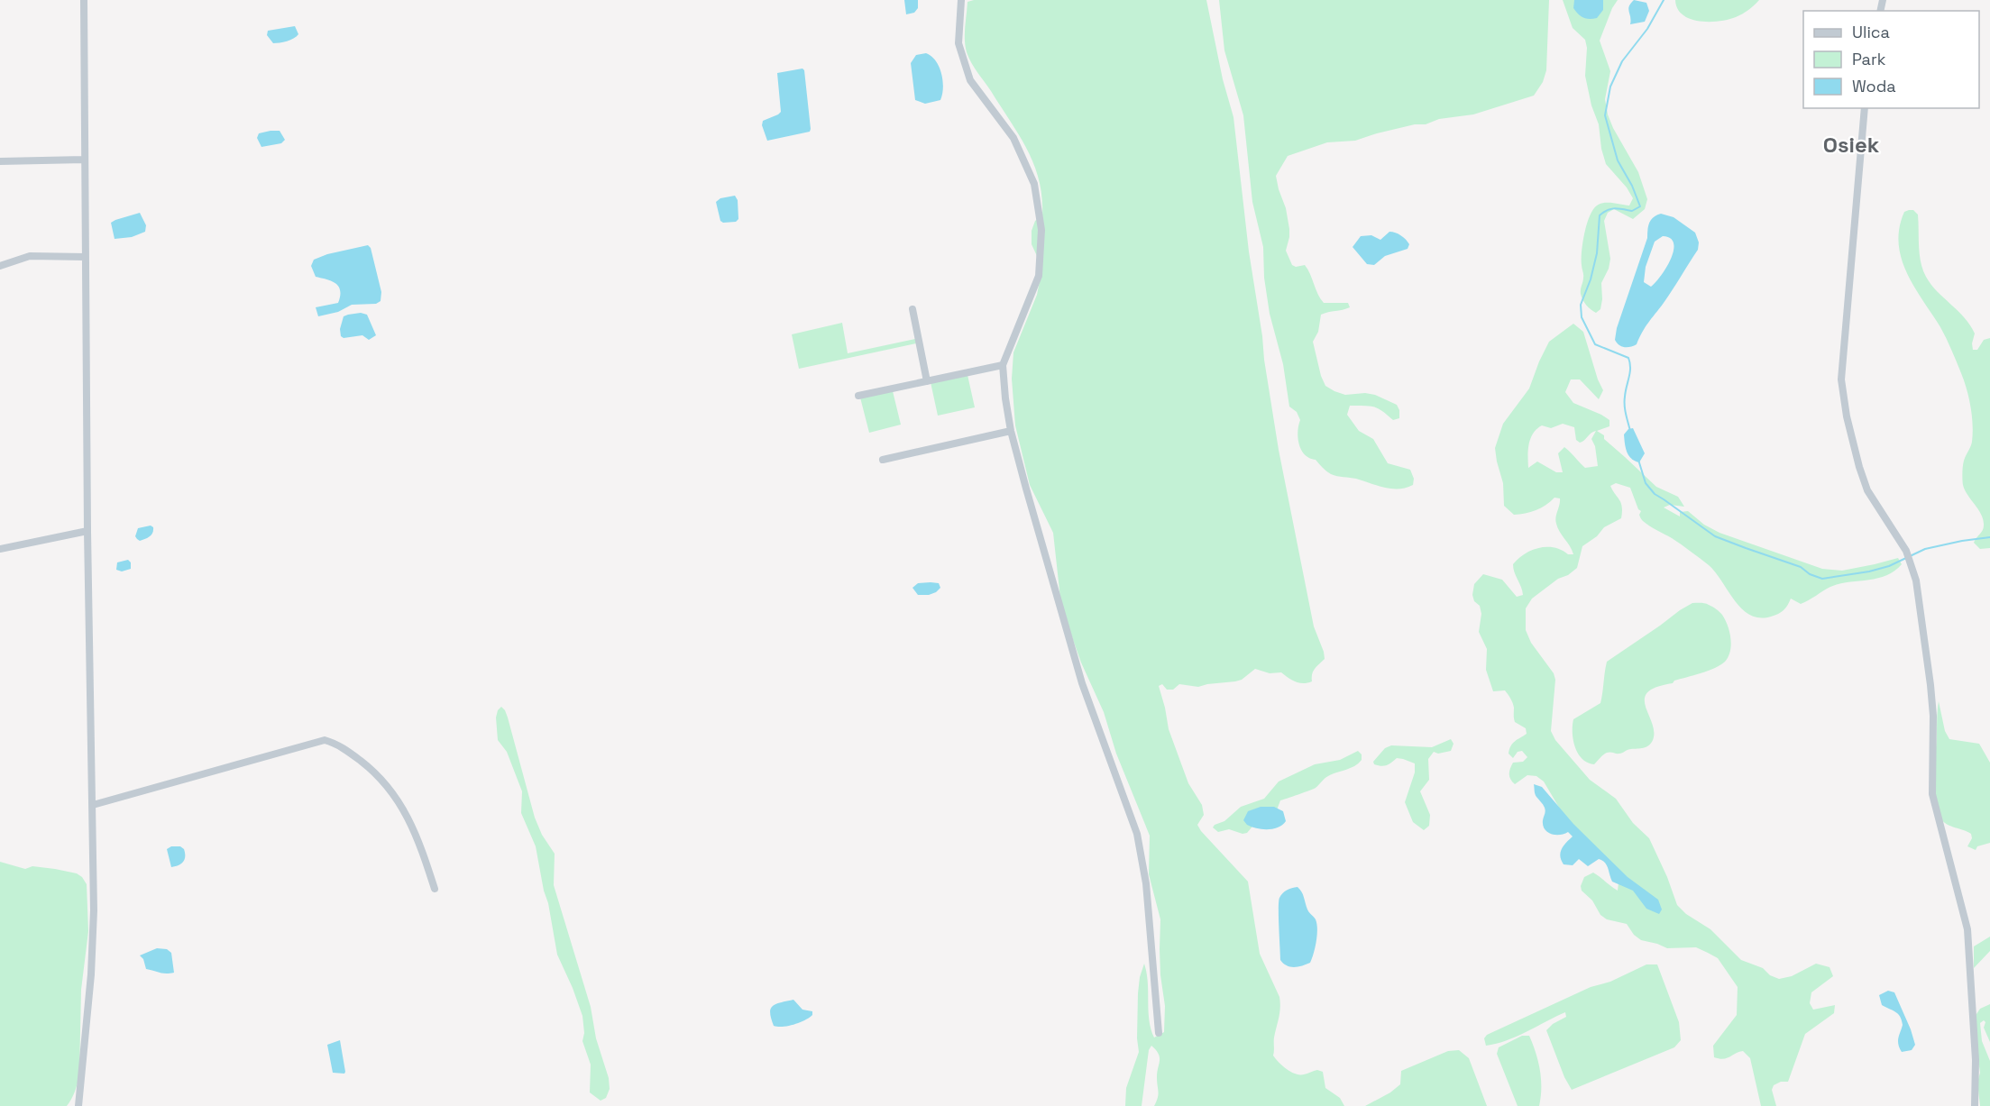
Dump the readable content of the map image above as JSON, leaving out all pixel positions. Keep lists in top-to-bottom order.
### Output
{
  "districts": ["Osiek"],
  "legend": ["Ulica", "Park", "Woda"]
}
